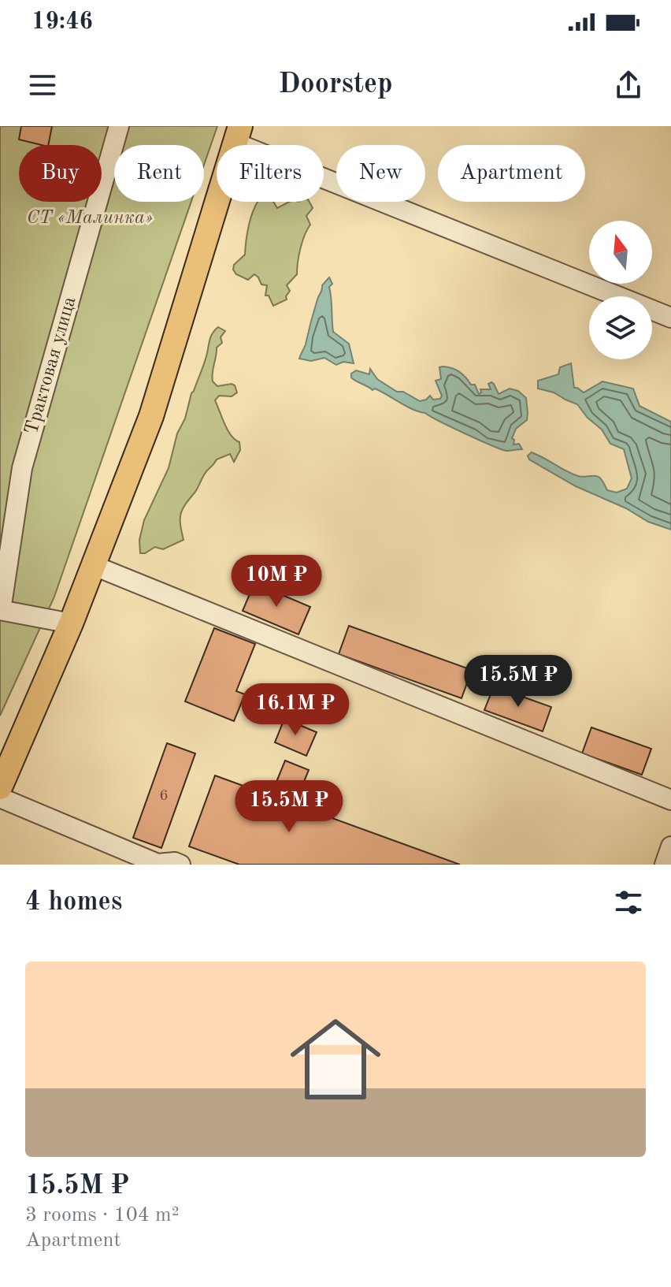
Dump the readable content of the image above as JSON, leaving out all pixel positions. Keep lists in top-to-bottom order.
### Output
{
  "streets": {
    "street": ["Трактовая улица"]
  },
  "parks": ["CТ «Малинка»"],
  "house_numbers": ["6"],
  "north": "top",
  "page": {
    "status": "19:46",
    "header": "Doorstep",
    "chip": [
      "Buy",
      "Rent",
      "Filters",
      "New",
      "Apartment"
    ],
    "price": [
      "10M ₽",
      "15.5M ₽",
      "16.1M ₽",
      "15.5M ₽"
    ],
    "heading": "4 homes",
    "list": [
      {
        "name": "15.5M ₽",
        "note": "3 rooms · 104 m² · Apartment"
      }
    ]
  }
}
